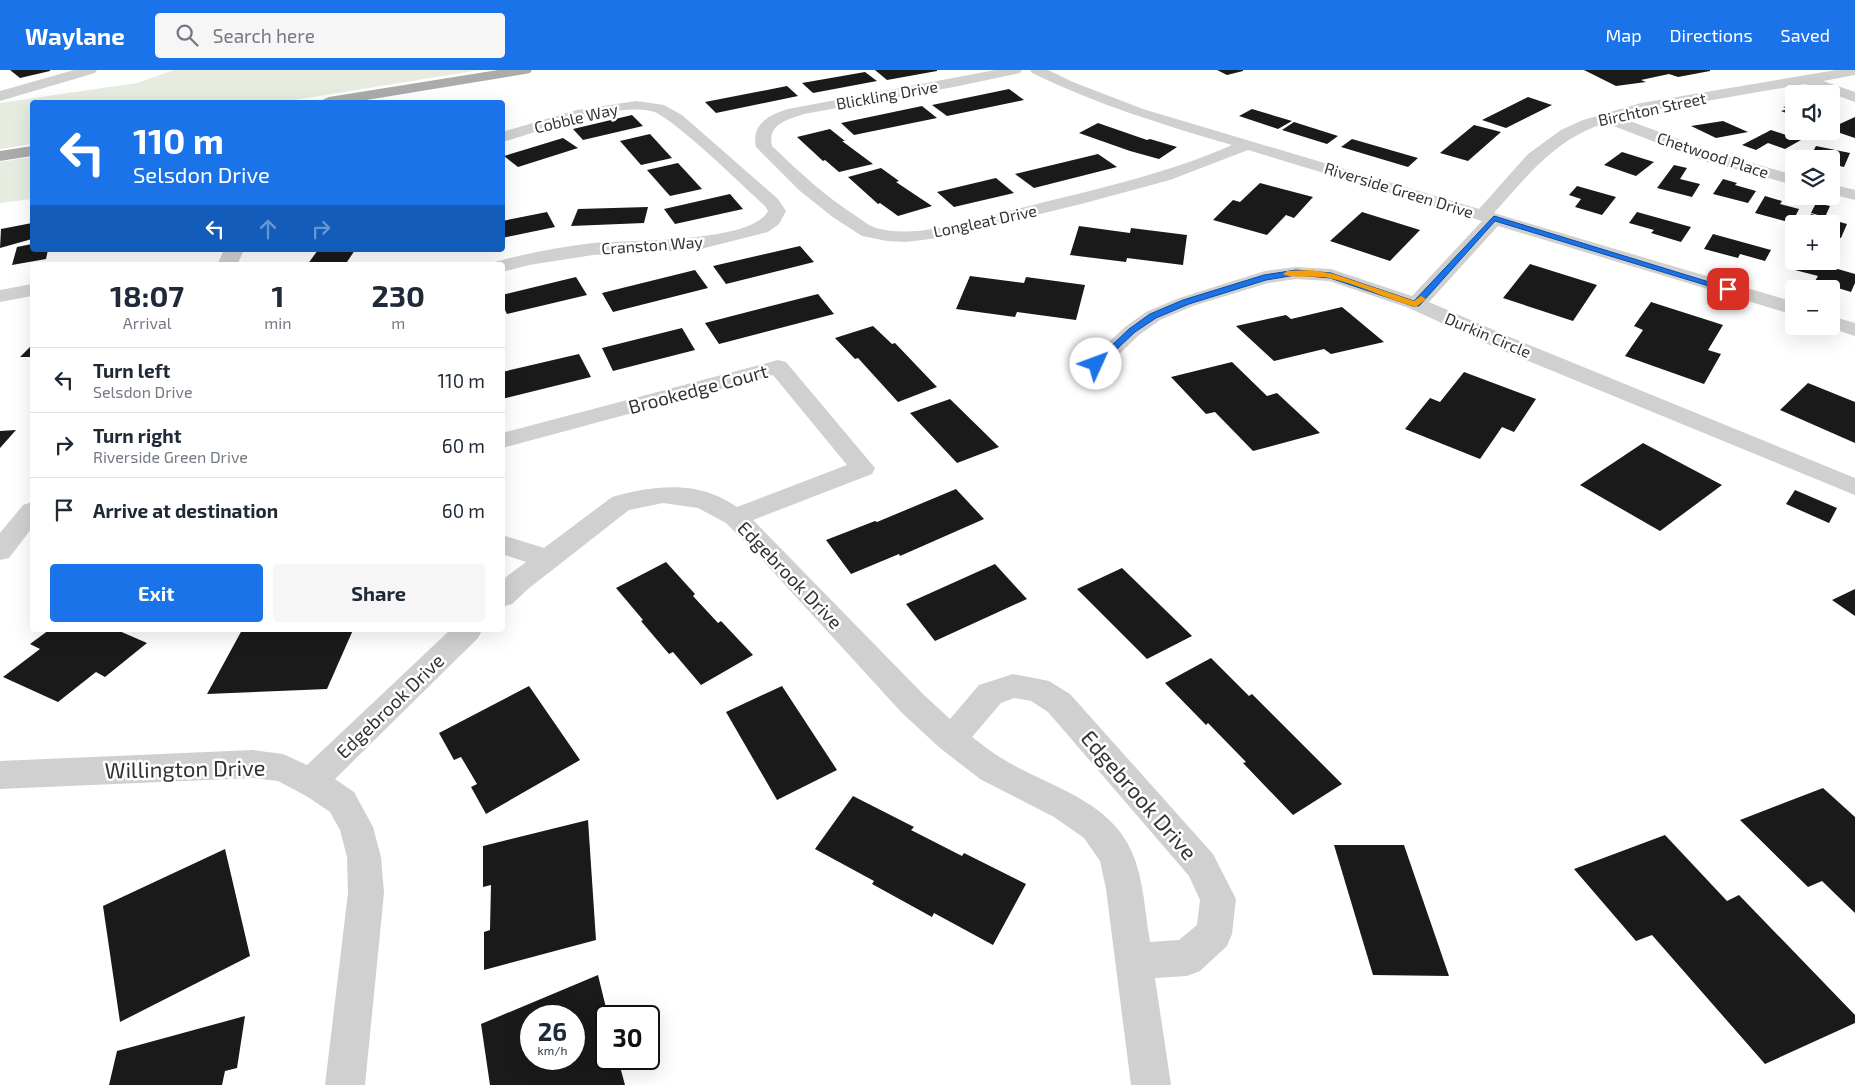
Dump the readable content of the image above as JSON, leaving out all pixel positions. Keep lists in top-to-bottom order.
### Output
{
  "streets": {
    "street": [
      "Blickling Drive",
      "Birchton Street",
      "Cobble Way",
      "Chetwood Place",
      "Riverside Green Drive",
      "Longleat Drive",
      "Cranston Way",
      "Durkin Circle",
      "Brookedge Court",
      "Edgebrook Drive",
      "Willington Drive"
    ]
  },
  "crossings": [
    ["Blickling Drive", "Longleat Drive"],
    ["Birchton Street", "Chetwood Place"],
    ["Birchton Street", "Riverside Green Drive"],
    ["Birchton Street", "Durkin Circle"],
    ["Cobble Way", "Cranston Way"],
    ["Riverside Green Drive", "Longleat Drive"],
    ["Brookedge Court", "Edgebrook Drive"],
    ["Edgebrook Drive", "Willington Drive"]
  ],
  "page": {
    "header": "Waylane",
    "search": "Search here",
    "nav": ["Map", "Directions", "Saved"],
    "map_buttons": ["+", "−"],
    "turn": ["110 m", "Selsdon Drive"],
    "eta": [
      "18:07",
      "Arrival",
      "1",
      "min",
      "230",
      "m"
    ],
    "list": [
      {
        "name": "Turn left",
        "note": "Selsdon Drive",
        "value": "110 m"
      },
      {
        "name": "Turn right",
        "note": "Riverside Green Drive",
        "value": "60 m"
      },
      {
        "name": "Arrive at destination",
        "value": "60 m"
      }
    ],
    "buttons": ["Exit", "Share"],
    "speed": "26 km/h",
    "limit": "30"
  }
}
